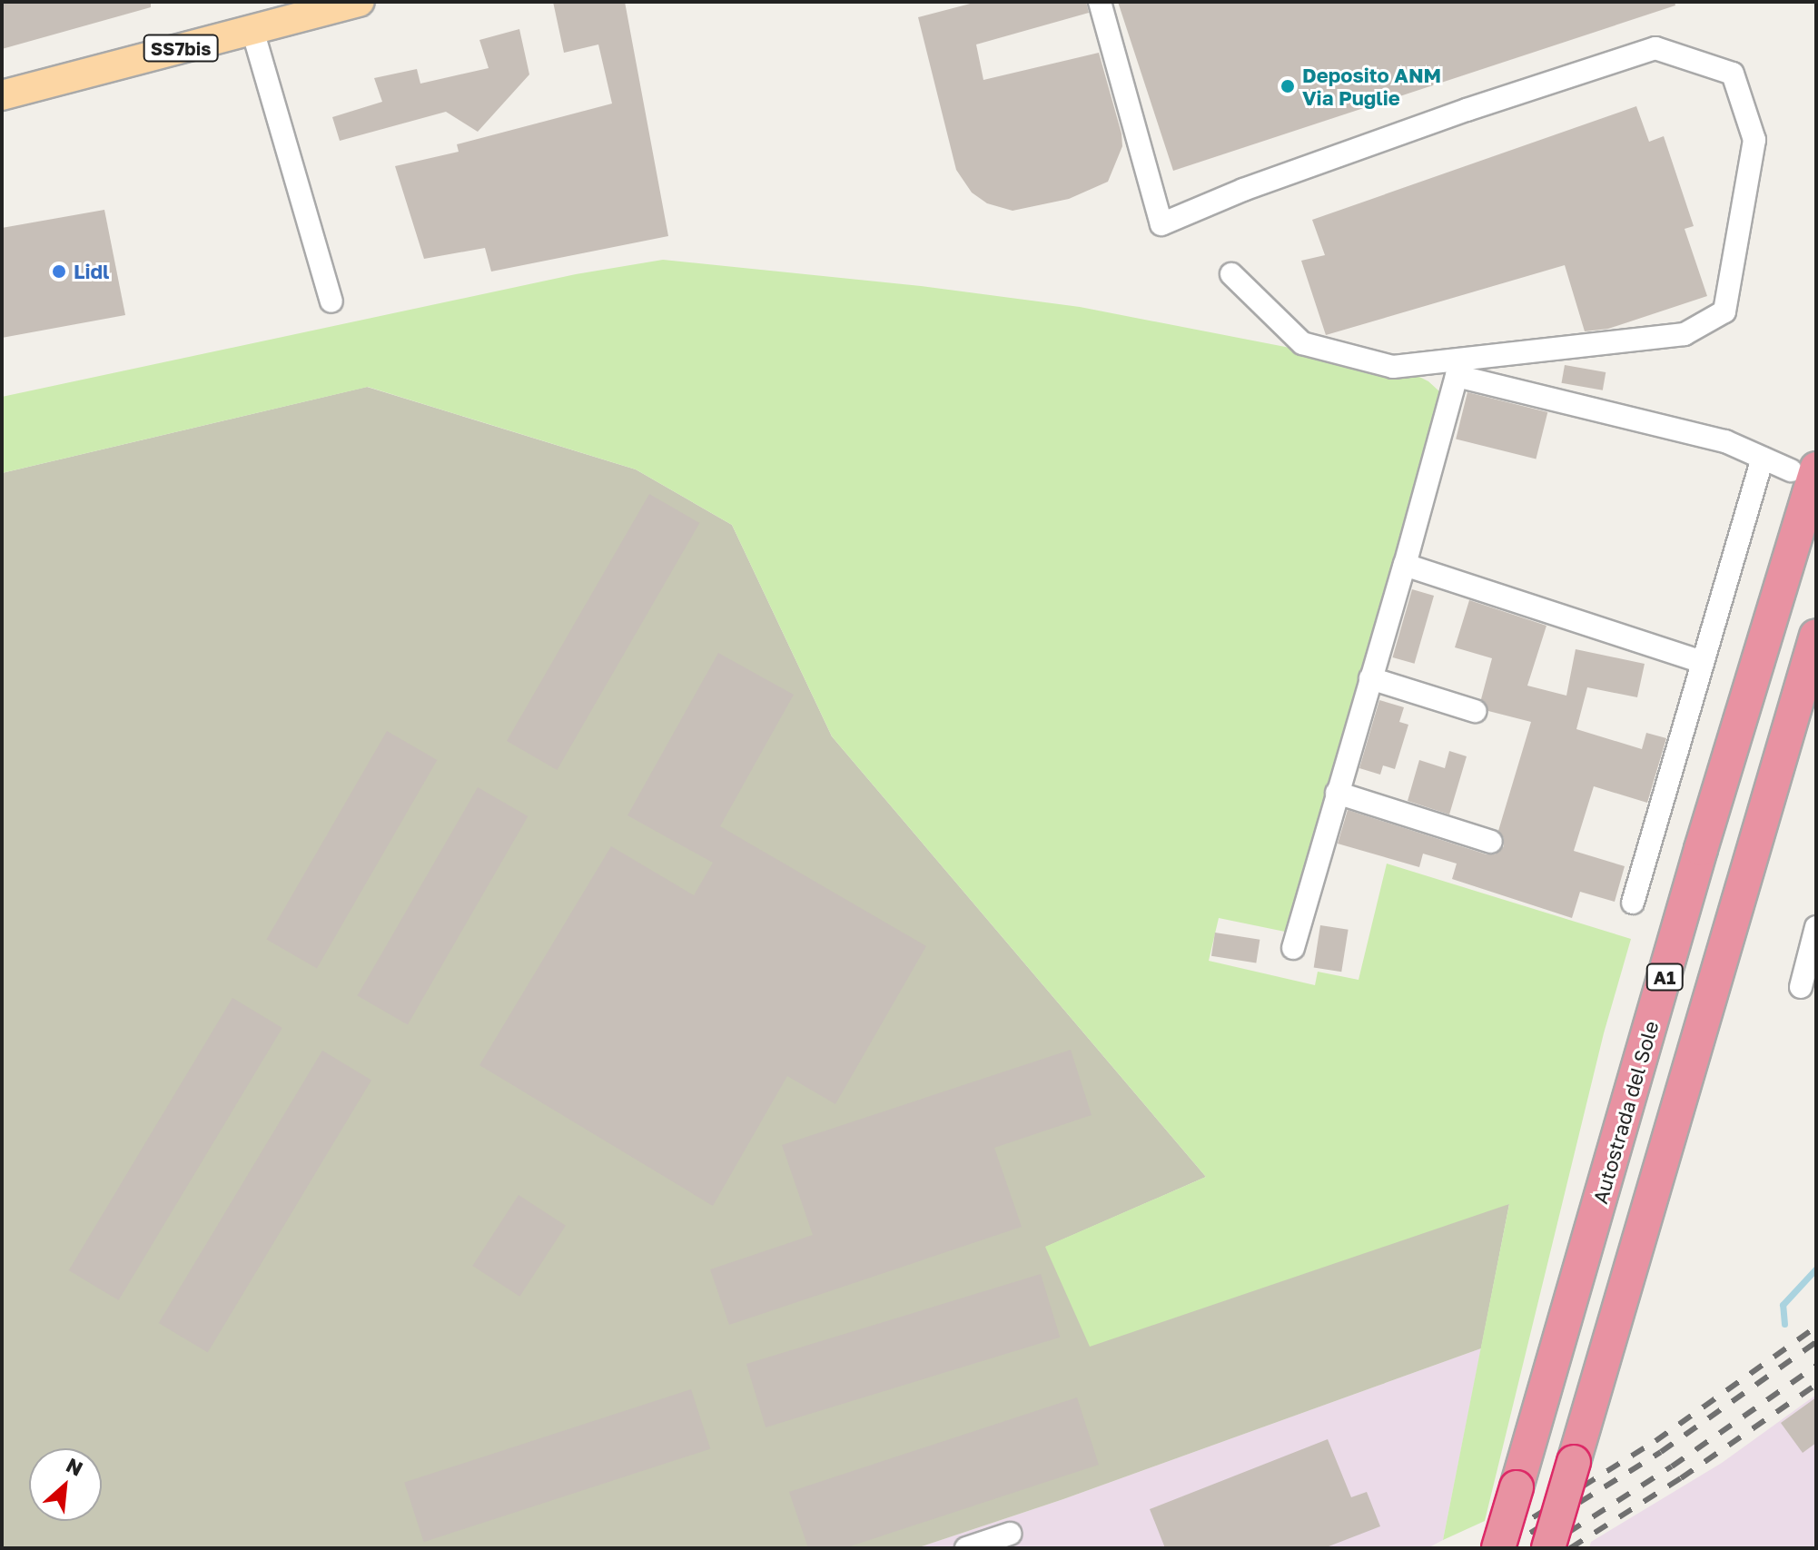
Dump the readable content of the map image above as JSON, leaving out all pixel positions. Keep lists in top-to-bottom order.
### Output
{
  "streets": {
    "highway": ["A1", "Autostrada del Sole"],
    "main road": ["SS7bis"]
  },
  "places": ["Deposito ANM Via Puglie", "Lidl"],
  "north": "top right"
}
